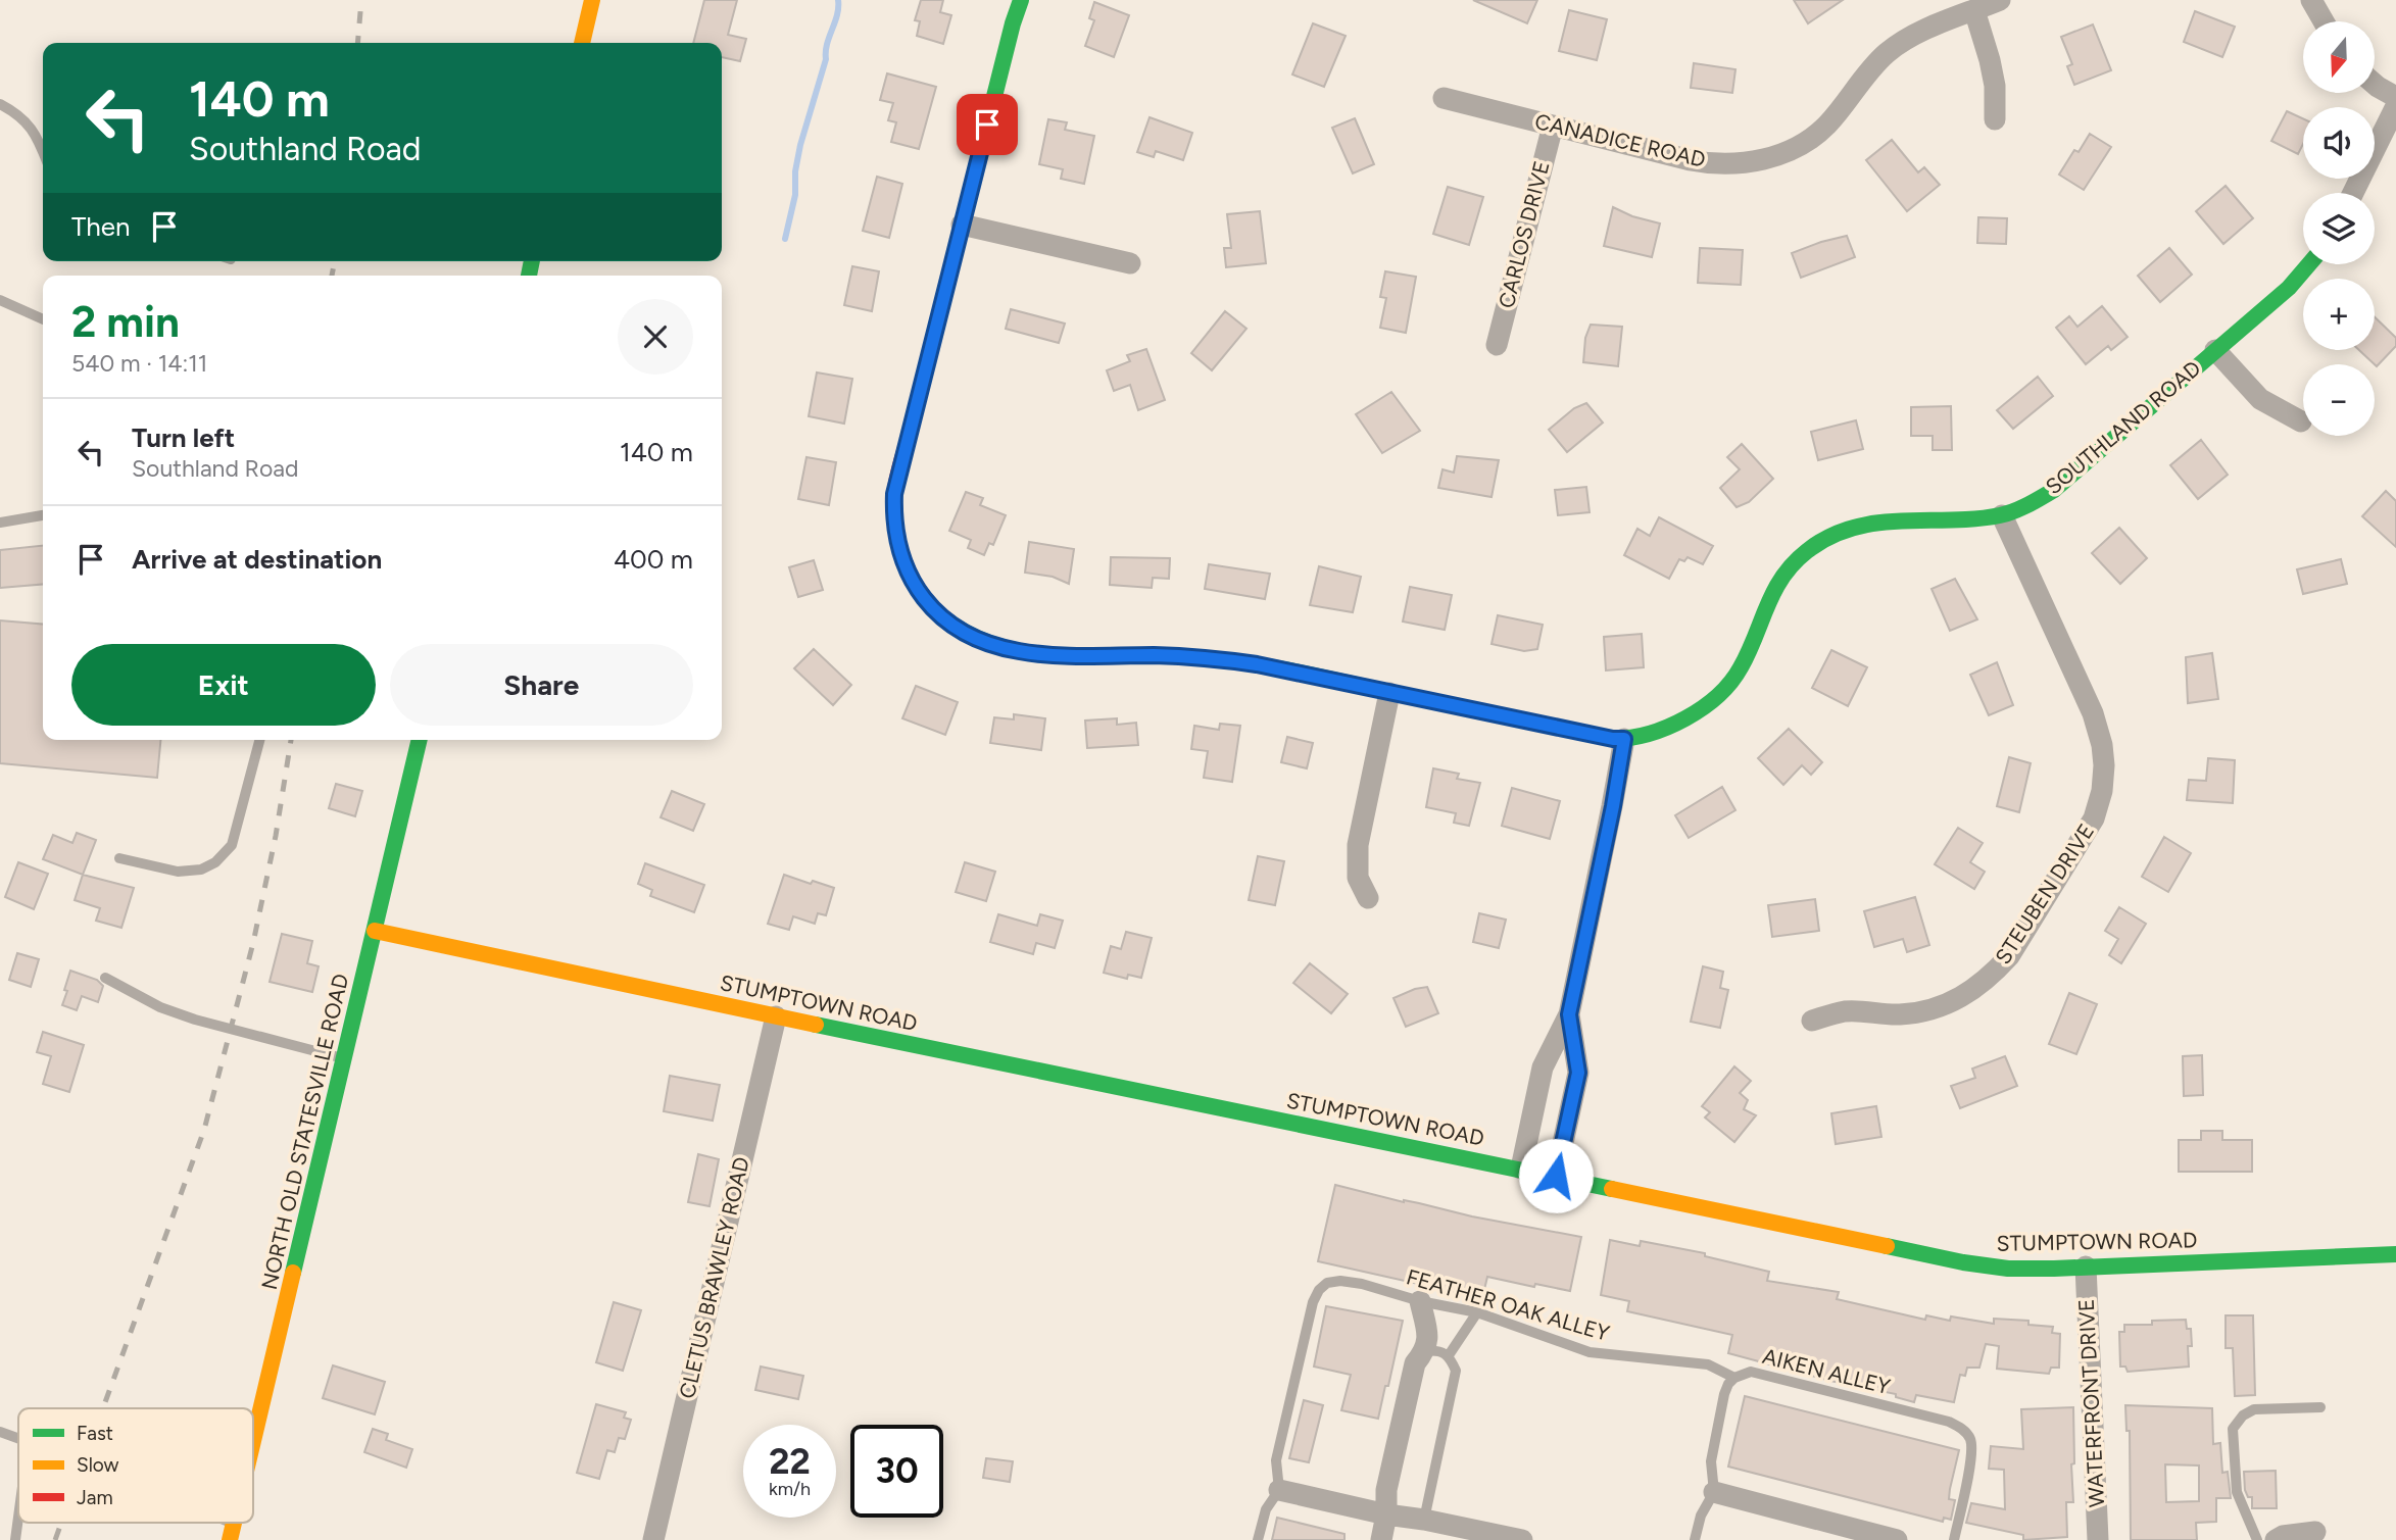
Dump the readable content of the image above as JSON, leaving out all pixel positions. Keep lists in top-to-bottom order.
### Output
{
  "streets": {
    "street": [
      "CANADICE ROAD",
      "CARLOS DRIVE",
      "SOUTHLAND ROAD",
      "STEUBEN DRIVE",
      "STUMPTOWN ROAD",
      "NORTH OLD STATESVILLE ROAD",
      "CLETUS BRAWLEY ROAD",
      "WATERFRONT DRIVE"
    ],
    "lane": ["FEATHER OAK ALLEY", "AIKEN ALLEY"]
  },
  "crossings": [
    ["CANADICE ROAD", "CARLOS DRIVE"],
    ["SOUTHLAND ROAD", "STEUBEN DRIVE"],
    ["STUMPTOWN ROAD", "NORTH OLD STATESVILLE ROAD"],
    ["STUMPTOWN ROAD", "CLETUS BRAWLEY ROAD"],
    ["STUMPTOWN ROAD", "WATERFRONT DRIVE"],
    ["FEATHER OAK ALLEY", "AIKEN ALLEY"]
  ],
  "legend": ["Fast", "Slow", "Jam"],
  "north": "bottom",
  "page": {
    "map_buttons": ["+", "−"],
    "turn": ["140 m", "Southland Road"],
    "then": "Then",
    "heading": ["2 min", "540 m · 14:11"],
    "list": [
      {
        "name": "Turn left",
        "note": "Southland Road",
        "value": "140 m"
      },
      {
        "name": "Arrive at destination",
        "value": "400 m"
      }
    ],
    "buttons": ["Exit", "Share"],
    "speed": "22 km/h",
    "limit": "30"
  }
}
